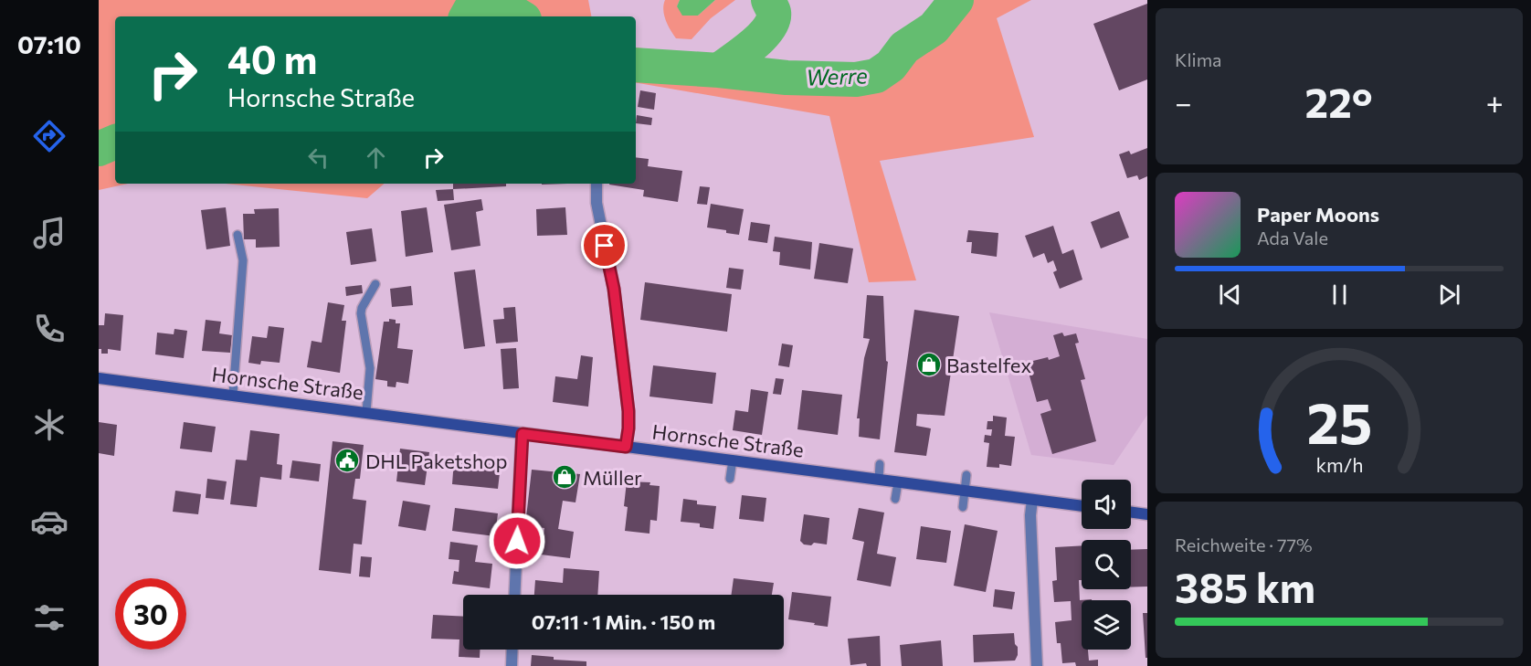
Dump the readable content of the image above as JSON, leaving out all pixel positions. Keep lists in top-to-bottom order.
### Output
{
  "streets": {
    "main road": ["Hornsche Straße"]
  },
  "water": ["Werre"],
  "places": {
    "shop": ["Bastelfex", "Müller"],
    "public building": ["DHL Paketshop"]
  },
  "page": {
    "tabs": "07:10",
    "tile": [
      "Klima",
      ["Reichweite · 77%", "385 km"]
    ],
    "turn": ["40 m", "Hornsche Straße"],
    "heat": ["−", "22°", "+"],
    "song": ["Paper Moons", "Ada Vale"],
    "limit": "30",
    "trip": "07:11 · 1 Min. · 150 m",
    "gauge": ["25", "km/h"]
  }
}
